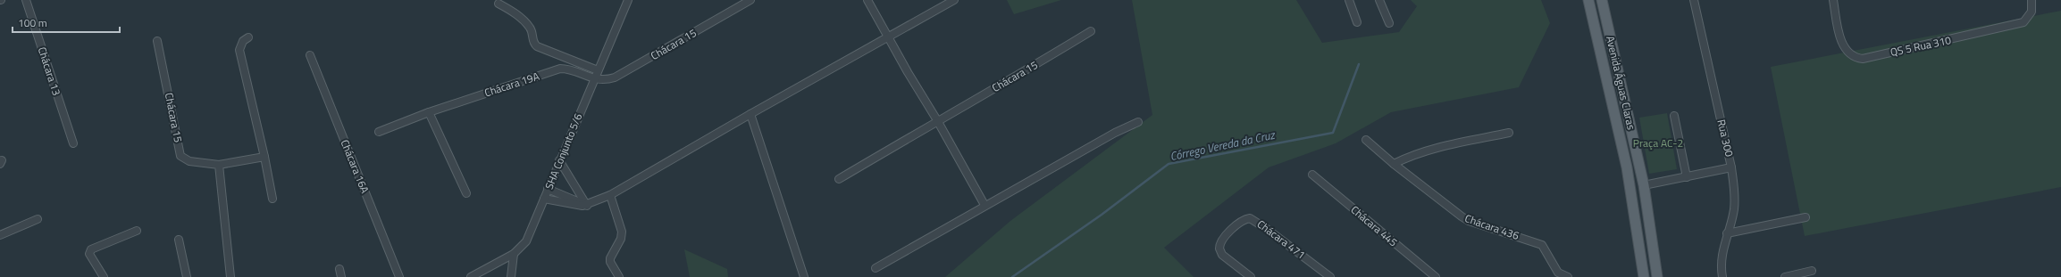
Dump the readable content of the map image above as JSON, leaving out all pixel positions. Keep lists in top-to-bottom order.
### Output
{
  "streets": {
    "main road": ["Avenida Águas Claras"],
    "street": [
      "Chácara 15",
      "QS 5 Rua 310",
      "Chácara 13",
      "Chácara 19A",
      "Rua 300",
      "SHA Conjunto 5/6",
      "Chácara 16A",
      "Chácara 445",
      "Chácara 436",
      "Chácara 471"
    ]
  },
  "crossings": [
    ["Chácara 15", "Chácara 19A"],
    ["Chácara 15", "SHA Conjunto 5/6"],
    ["Chácara 19A", "SHA Conjunto 5/6"]
  ],
  "water": ["Córrego Vereda da Cruz"],
  "parks": ["Praça AC-2"],
  "scale_bar": "100 m"
}
